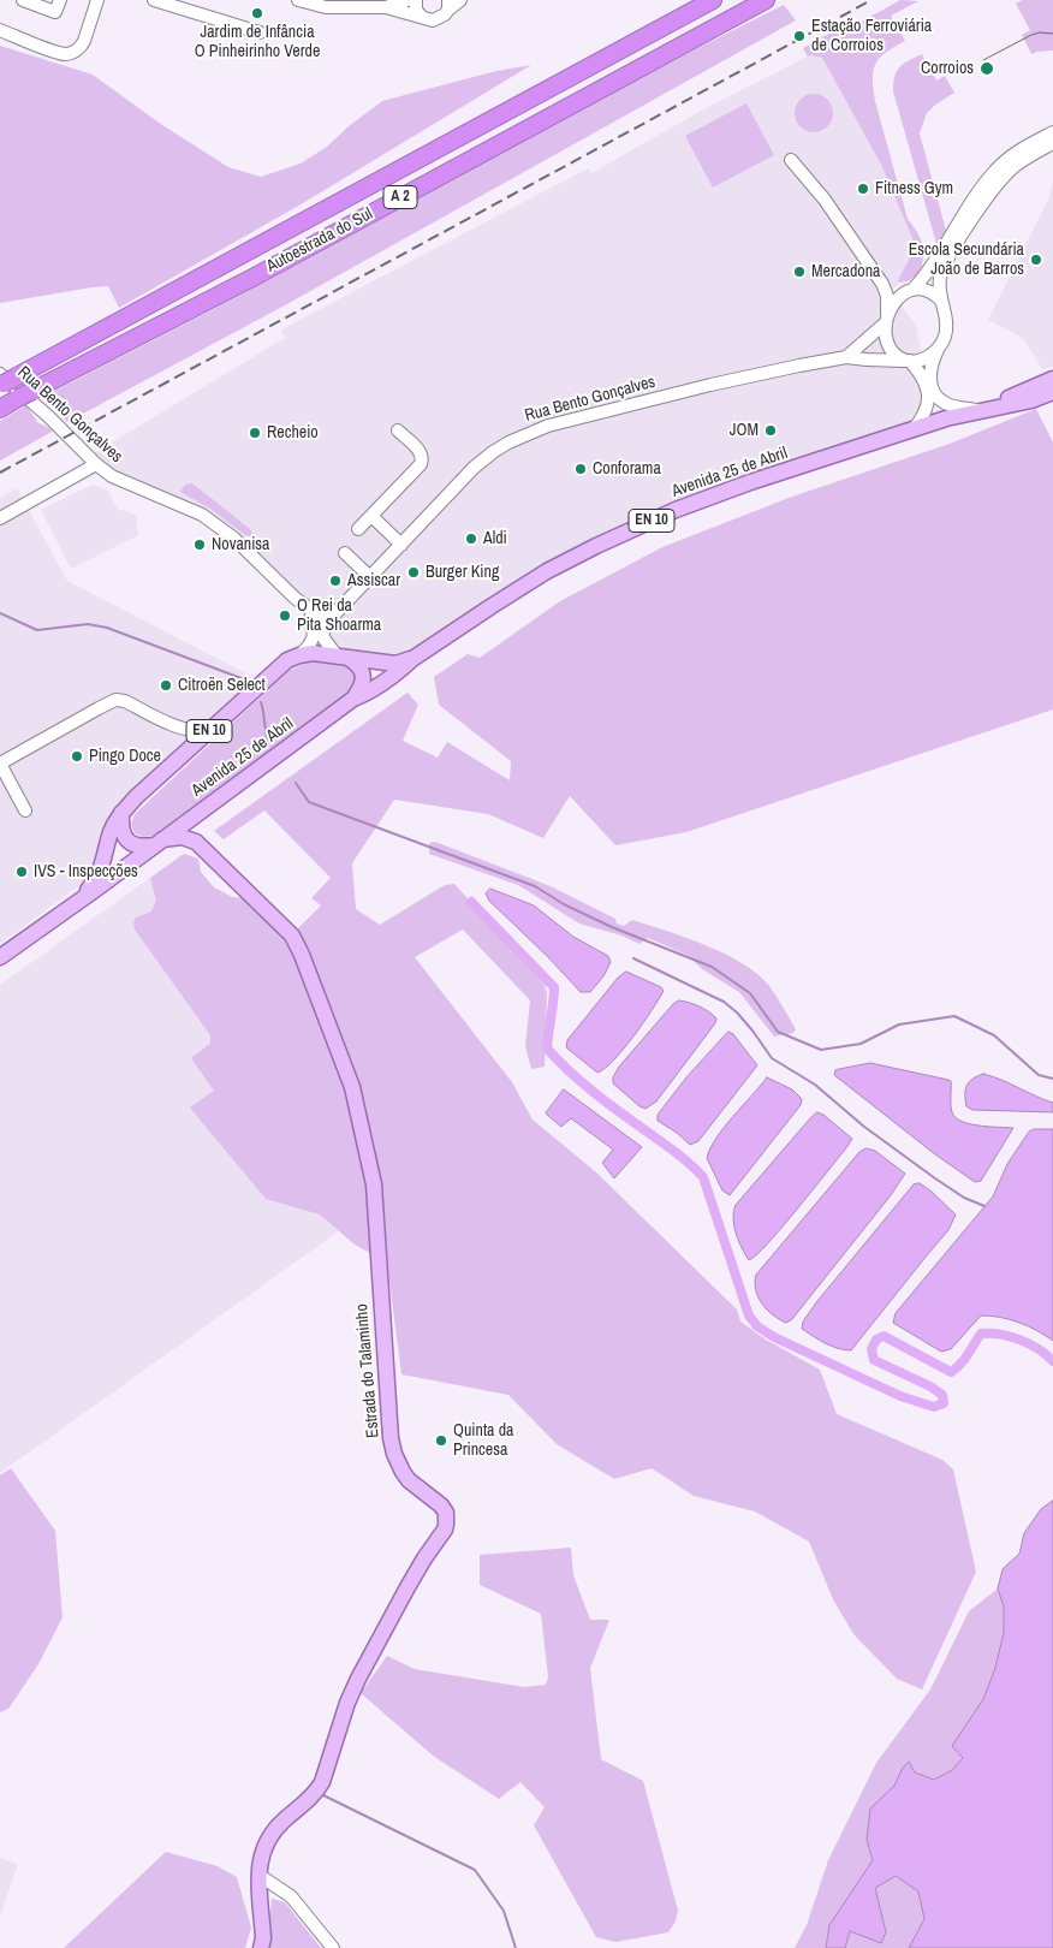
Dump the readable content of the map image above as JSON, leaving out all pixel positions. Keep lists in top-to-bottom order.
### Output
{
  "streets": {
    "highway": ["A 2", "Autoestrada do Sul"],
    "main road": ["Avenida 25 de Abril", "EN 10", "Estrada do Talaminho"],
    "street": ["Rua Bento Gonçalves"]
  },
  "crossings": [
    ["Autoestrada do Sul", "Rua Bento Gonçalves"]
  ],
  "places": [
    "Jardim de Infância O Pinheirinho Verde",
    "Estação Ferroviária de Corroios",
    "Corroios",
    "Fitness Gym",
    "Escola Secundária João de Barros",
    "Mercadona",
    "JOM",
    "Recheio",
    "Conforama",
    "Aldi",
    "Novanisa",
    "Burger King",
    "Assiscar",
    "O Rei da Pita Shoarma",
    "Citroën Select",
    "Pingo Doce",
    "IVS - Inspecções",
    "Quinta da Princesa"
  ]
}
